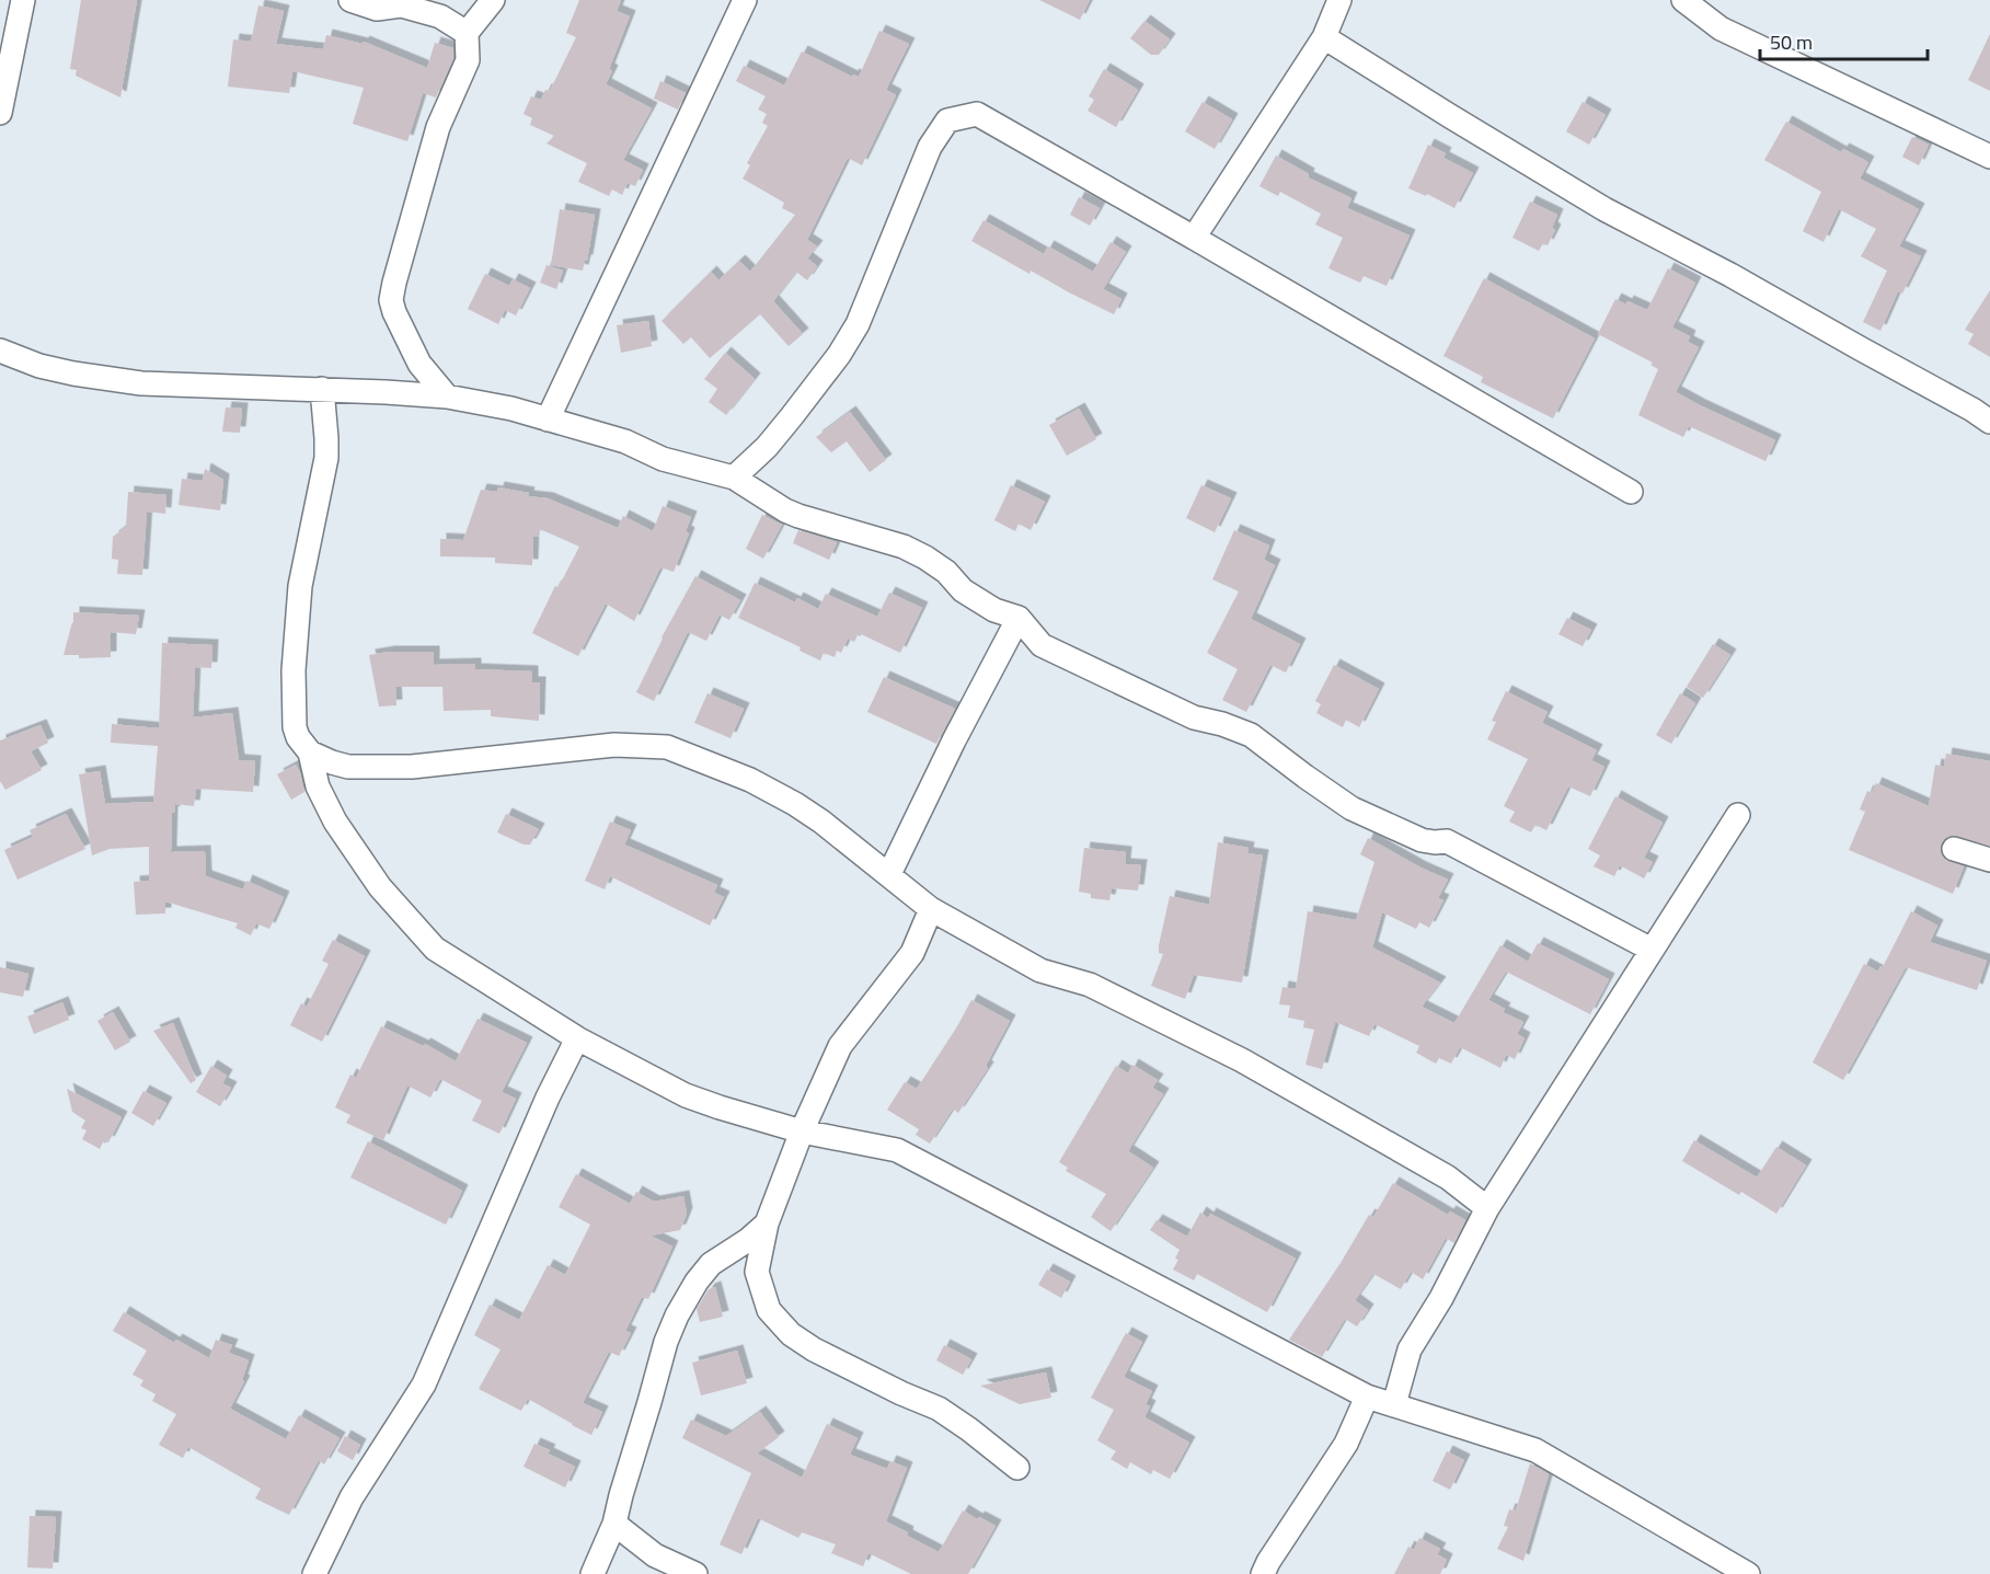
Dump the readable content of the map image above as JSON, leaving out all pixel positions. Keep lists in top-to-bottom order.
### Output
{
  "scale_bar": "50 m"
}
